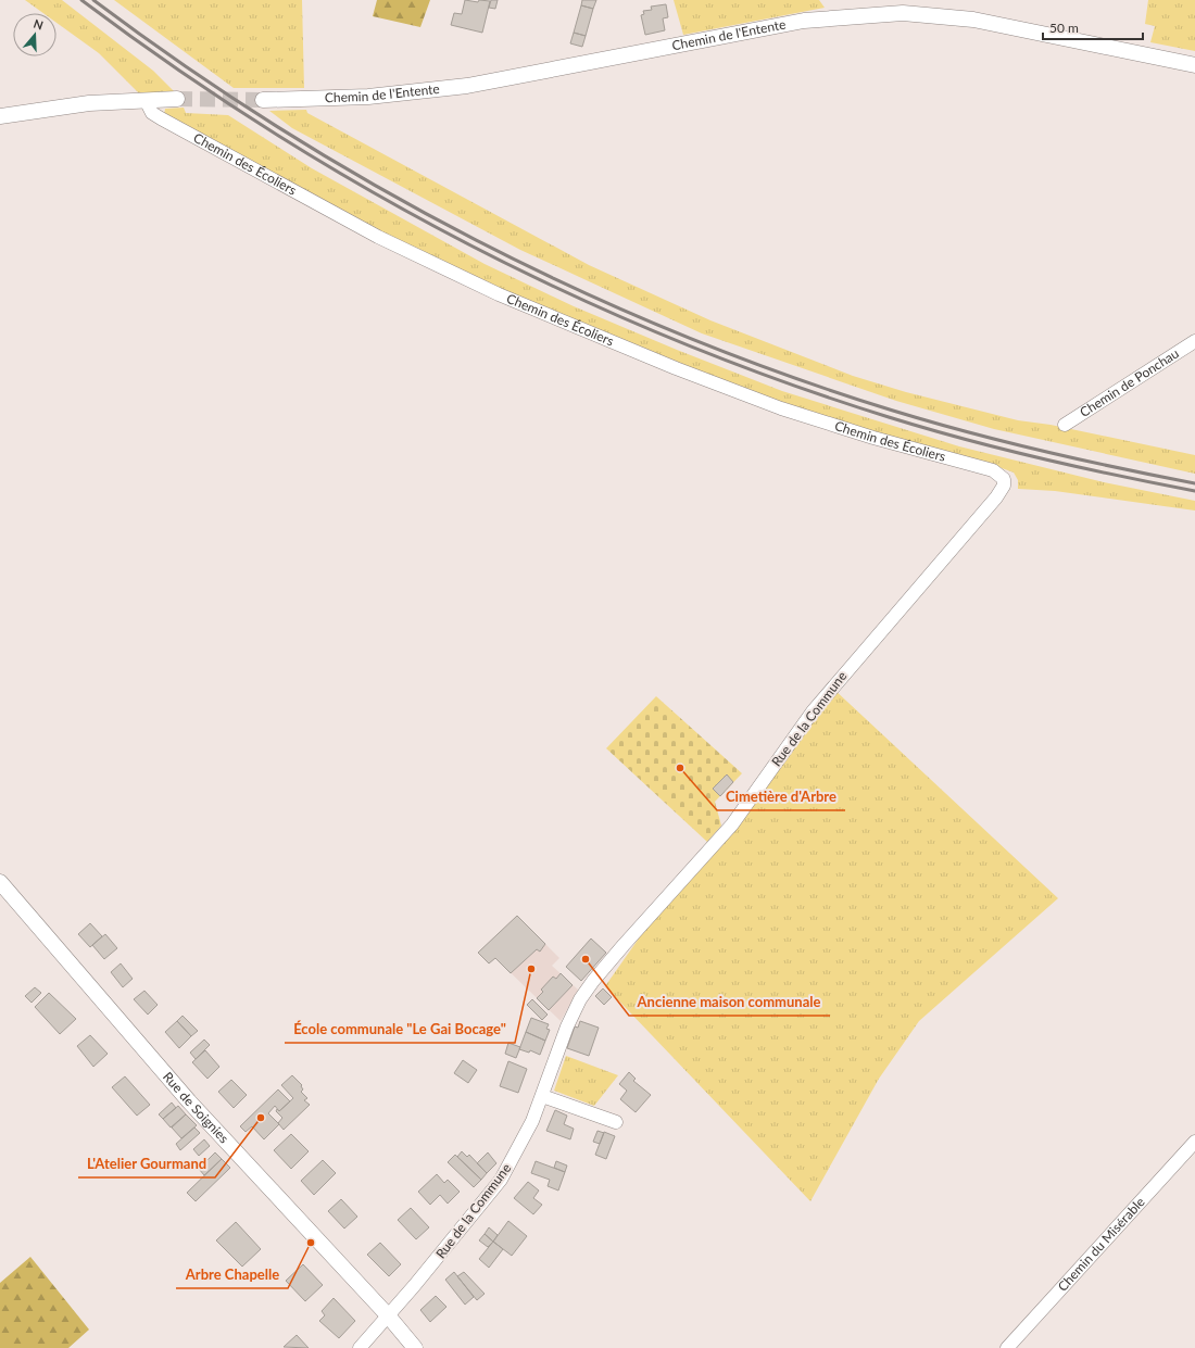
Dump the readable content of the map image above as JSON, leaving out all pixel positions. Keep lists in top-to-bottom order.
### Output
{
  "streets": {
    "street": [
      "Chemin de l'Entente",
      "Chemin des Écoliers",
      "Chemin de Ponchau",
      "Rue de la Commune",
      "Rue de Soignies",
      "Chemin du Misérable"
    ]
  },
  "crossings": [
    ["Chemin des Écoliers", "Rue de la Commune"],
    ["Rue de la Commune", "Rue de Soignies"]
  ],
  "places": [
    "Cimetière d'Arbre",
    "Ancienne maison communale",
    "École communale \"Le Gai Bocage\"",
    "L'Atelier Gourmand",
    "Arbre Chapelle"
  ],
  "scale_bar": "50 m",
  "north": "top"
}
